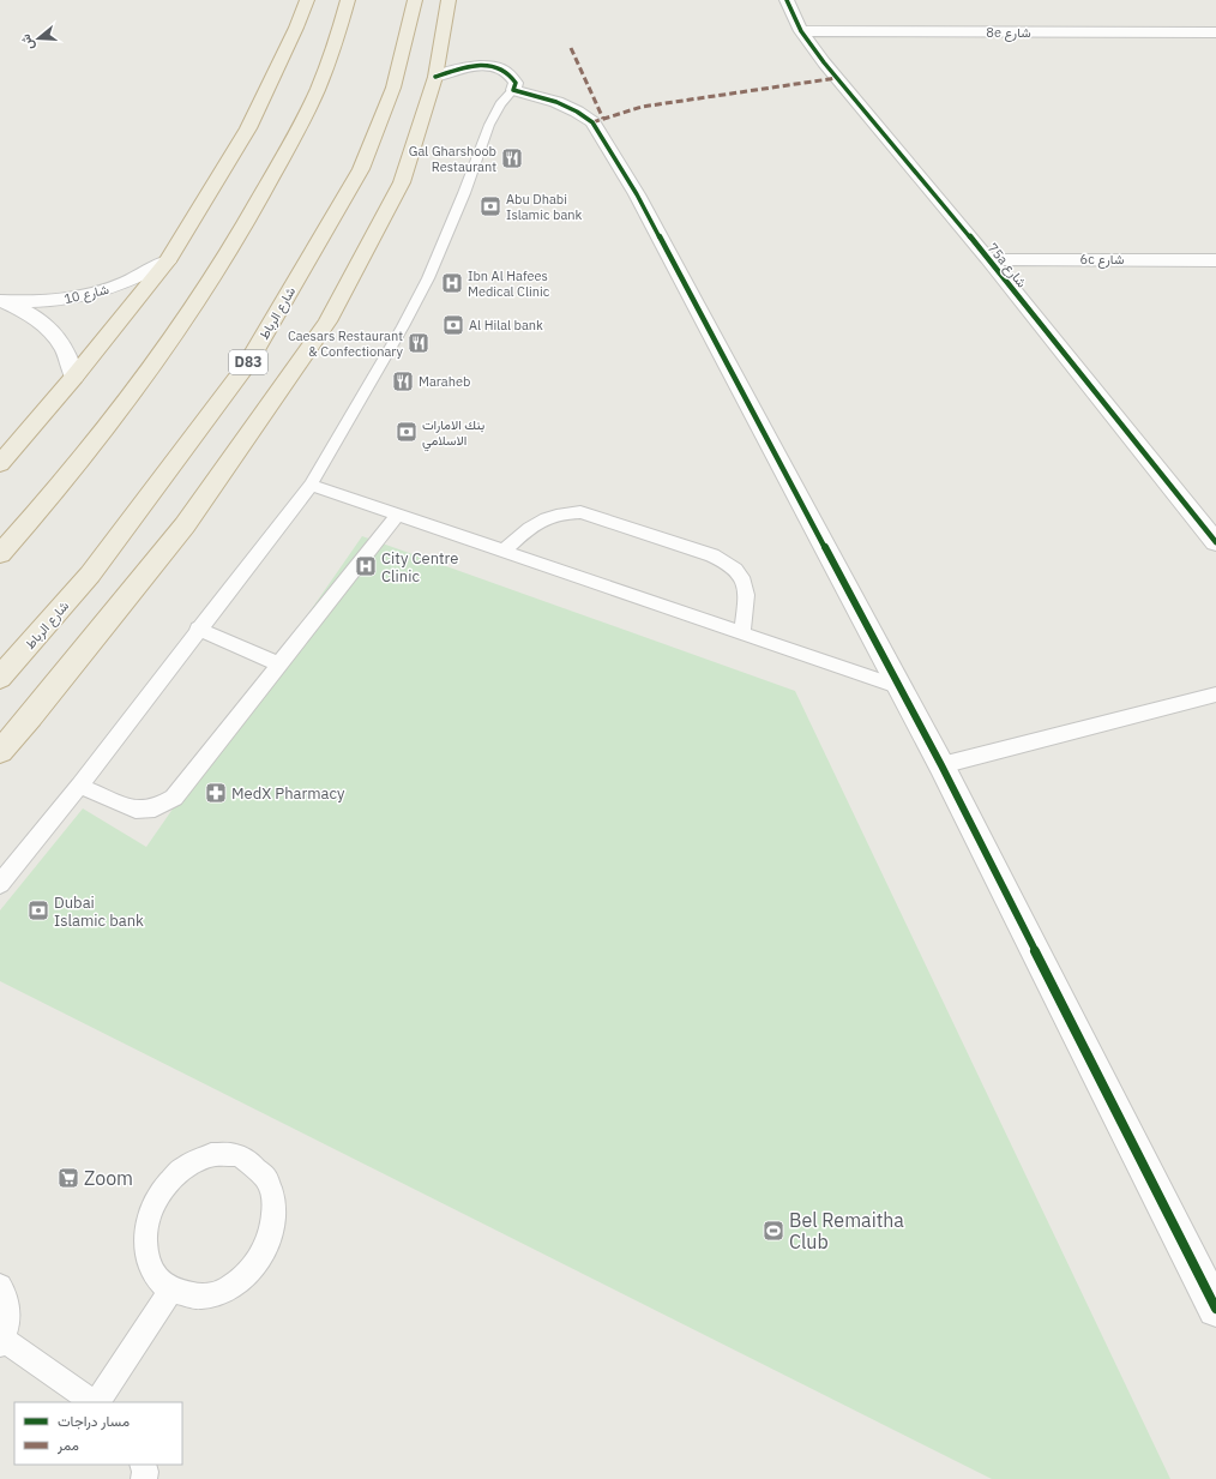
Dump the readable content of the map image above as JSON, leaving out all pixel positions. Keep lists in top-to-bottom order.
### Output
{
  "streets": {
    "highway": ["شارع الرباط", "D83"],
    "street": [
      "8e شارع",
      "6c شارع",
      "75a شارع",
      "شارع 10"
    ]
  },
  "crossings": [
    ["8e شارع", "75a شارع"],
    ["6c شارع", "75a شارع"]
  ],
  "places": {
    "restaurant": ["Gal Gharshoob Restaurant", "Caesars Restaurant & Confectionary", "Maraheb"],
    "bank": [
      "Abu Dhabi Islamic bank",
      "Al Hilal bank",
      "بنك الامارات الاسلامي",
      "Dubai Islamic bank"
    ],
    "hospital": ["Ibn Al Hafees Medical Clinic", "City Centre Clinic"],
    "pharmacy": ["MedX Pharmacy"],
    "supermarket": ["Zoom"],
    "sports": ["Bel Remaitha Club"]
  },
  "legend": ["مسار دراجات", "ممر"],
  "north": "left"
}
